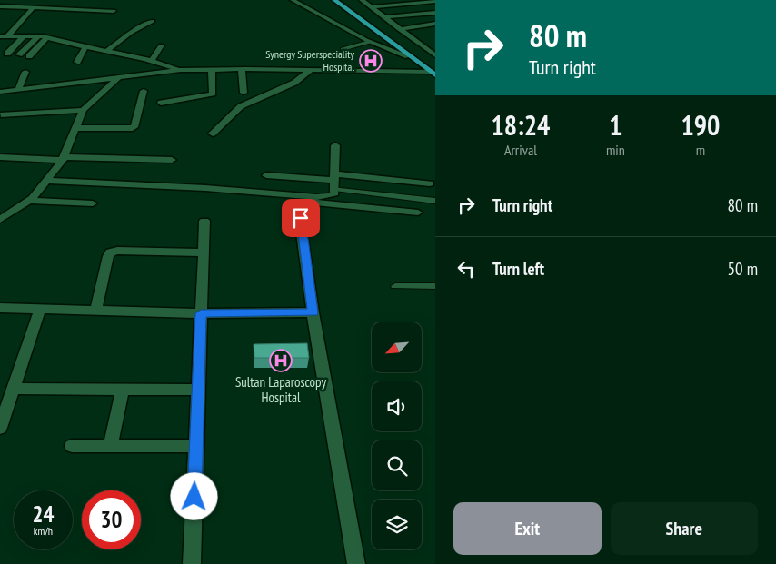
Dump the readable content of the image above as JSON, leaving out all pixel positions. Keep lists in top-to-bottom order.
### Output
{
  "places": {
    "hospital": ["Synergy Superspeciality Hospital", "Sultan Laparoscopy Hospital"]
  },
  "north": "bottom left",
  "page": {
    "turn": ["80 m", "Turn right"],
    "eta": [
      "18:24",
      "Arrival",
      "1",
      "min",
      "190",
      "m"
    ],
    "list": [
      {
        "name": "Turn right",
        "value": "80 m"
      },
      {
        "name": "Turn left",
        "value": "50 m"
      }
    ],
    "speed": "24 km/h",
    "limit": "30",
    "buttons": ["Exit", "Share"]
  }
}
